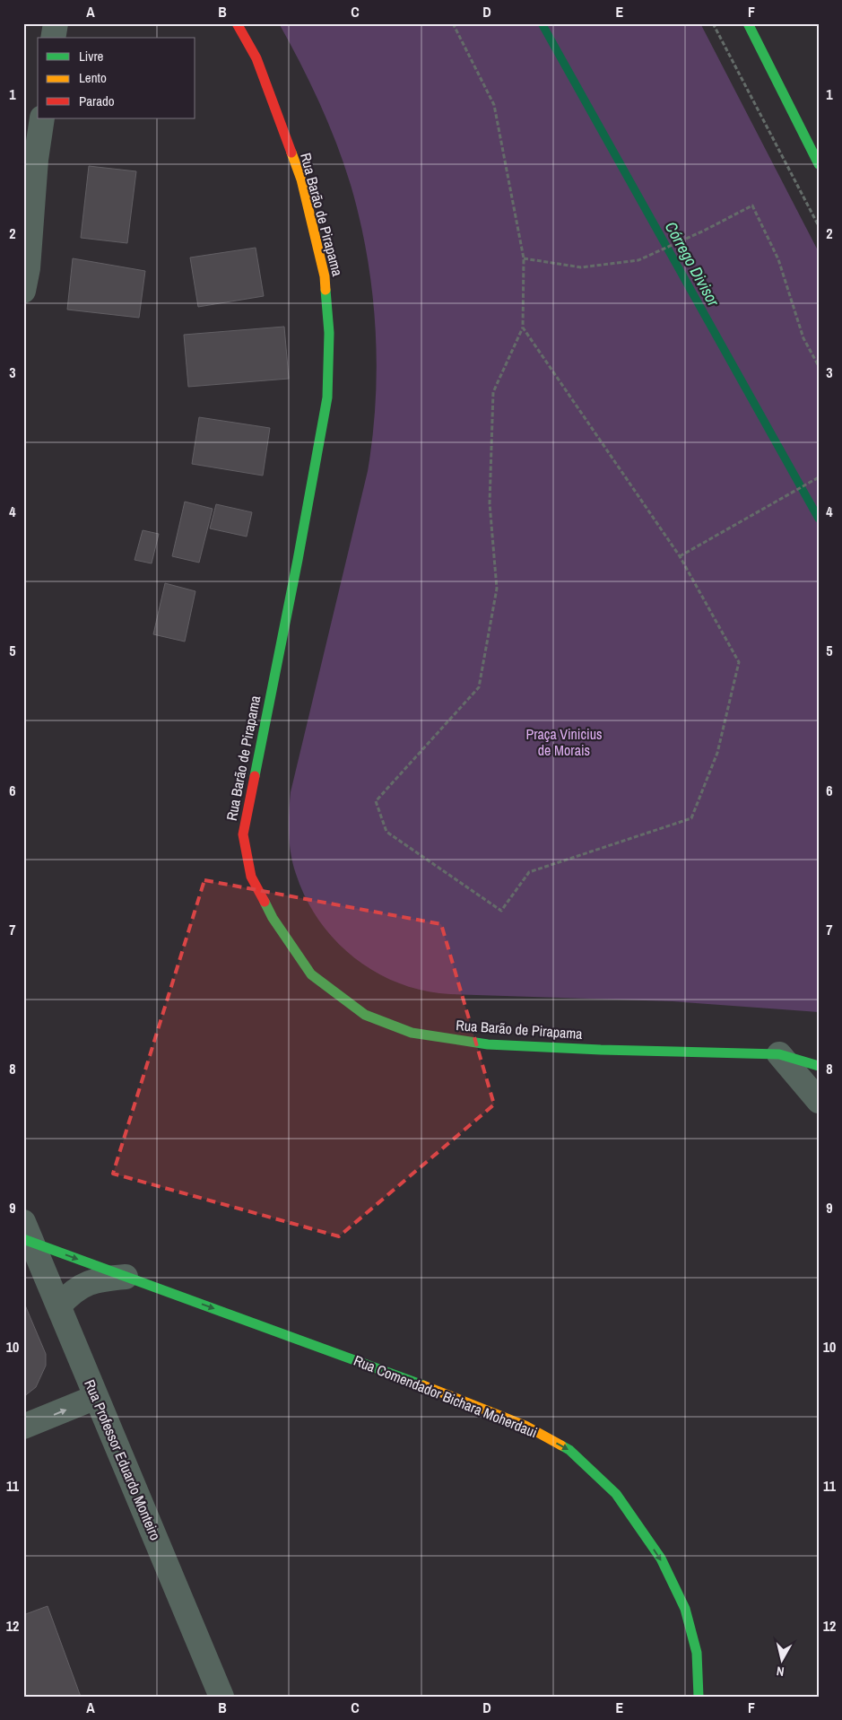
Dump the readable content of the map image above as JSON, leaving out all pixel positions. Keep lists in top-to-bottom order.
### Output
{
  "streets": {
    "street": ["Rua Barão de Pirapama", "Rua Comendador Bichara Moherdaui", "Rua Professor Eduardo Monteiro"]
  },
  "crossings": [
    ["Rua Comendador Bichara Moherdaui", "Rua Professor Eduardo Monteiro"]
  ],
  "one_way": ["Rua Comendador Bichara Moherdaui"],
  "water": ["Córrego Divisor"],
  "parks": ["Praça Vinicius de Morais"],
  "legend": ["Livre", "Lento", "Parado"],
  "north": "bottom",
  "grid": {
    "columns": [
      "A",
      "B",
      "C",
      "D",
      "E",
      "F"
    ],
    "rows": [
      "1",
      "2",
      "3",
      "4",
      "5",
      "6",
      "7",
      "8",
      "9",
      "10",
      "11",
      "12"
    ]
  }
}
